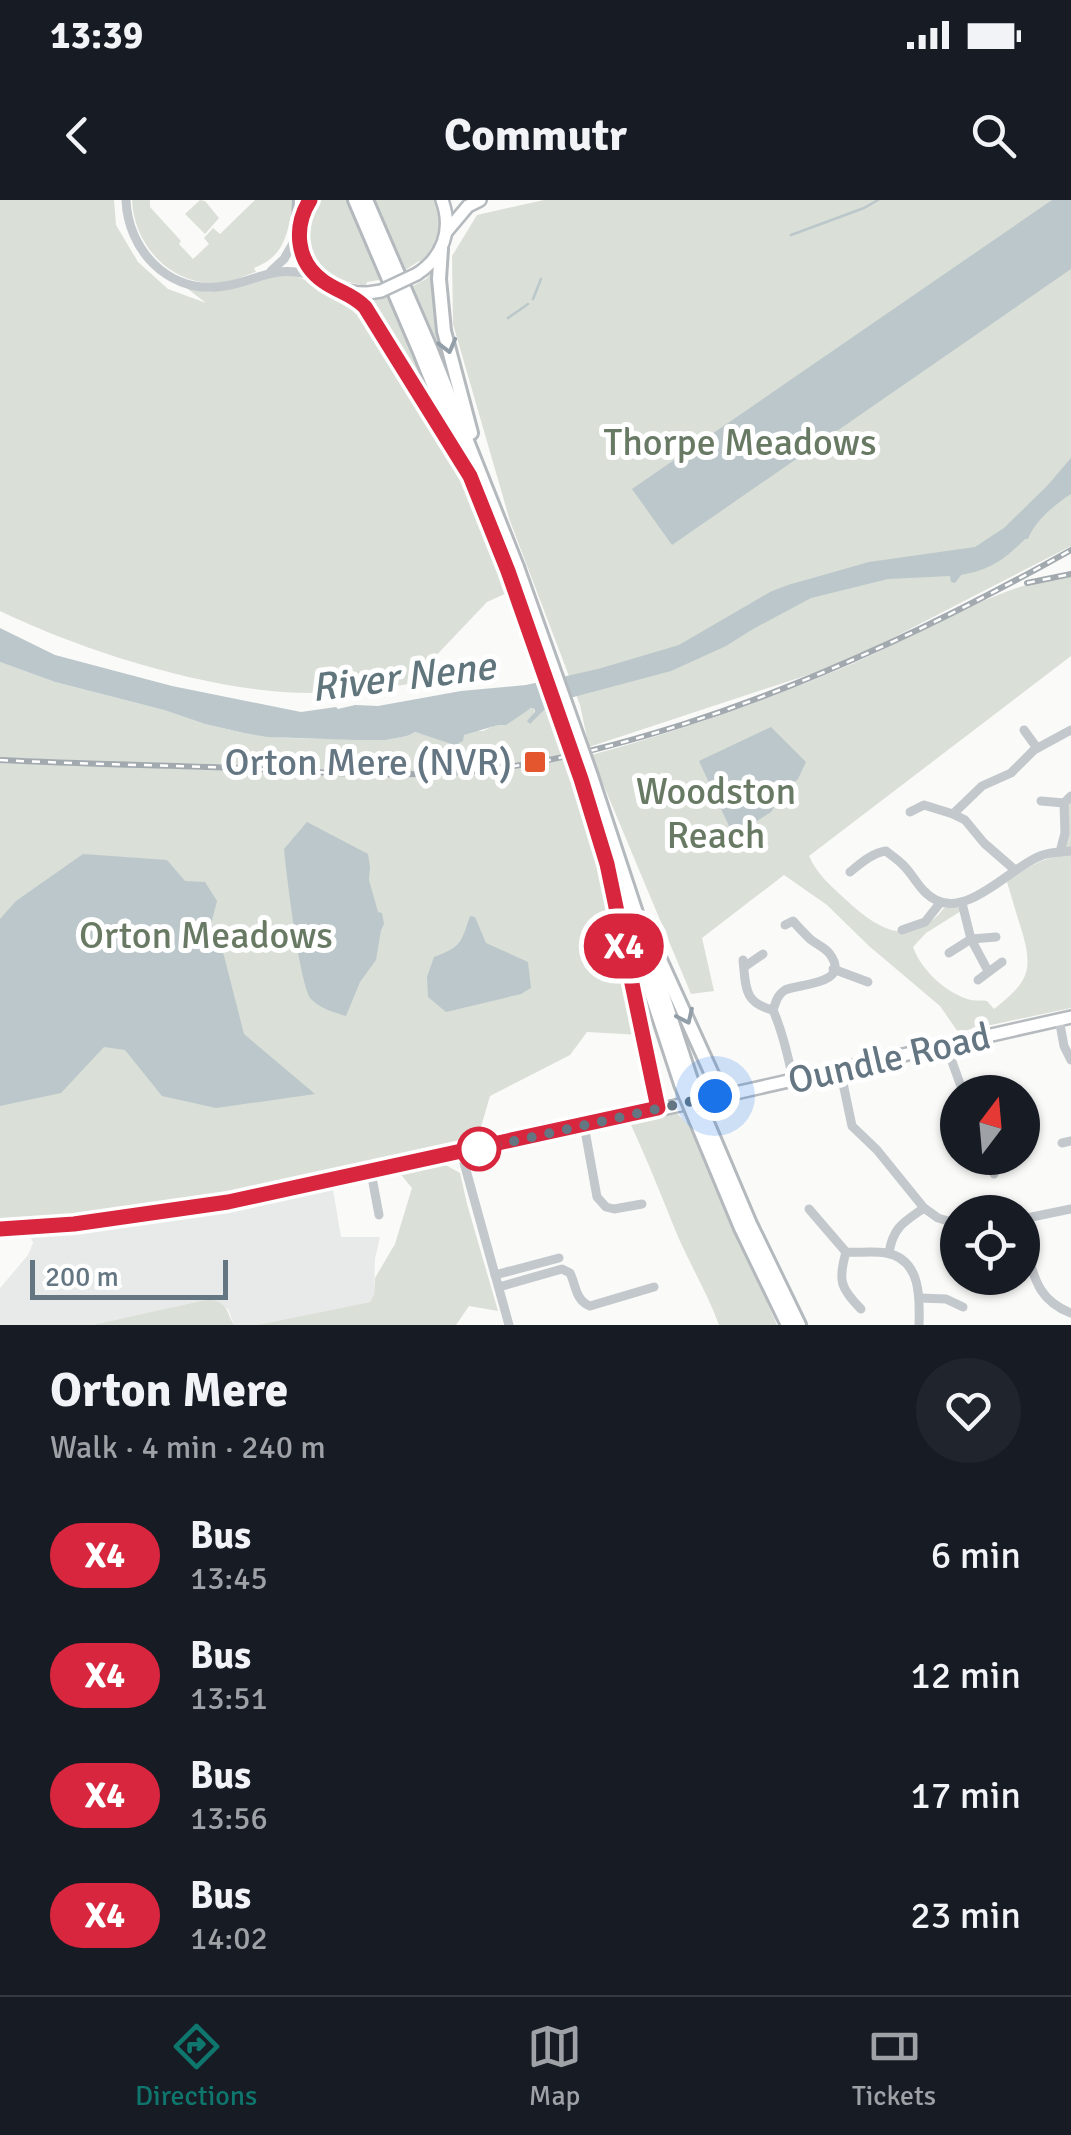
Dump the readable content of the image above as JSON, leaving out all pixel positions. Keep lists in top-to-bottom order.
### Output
{
  "streets": {
    "main road": ["Oundle Road"]
  },
  "water": ["River Nene"],
  "parks": ["Thorpe Meadows", "Woodston Reach", "Orton Meadows"],
  "places": {
    "transit": ["Orton Mere (NVR)"]
  },
  "lines": ["bus line X4"],
  "scale_bar": "200 m",
  "north": "top",
  "page": {
    "status": "13:39",
    "header": "Commutr",
    "on_map": "X4",
    "scale": "200 m",
    "heading": ["Orton Mere", "Walk · 4 min · 240 m"],
    "list": [
      {
        "mark": "X4",
        "name": "Bus",
        "note": "13:45",
        "value": "6 min"
      },
      {
        "mark": "X4",
        "name": "Bus",
        "note": "13:51",
        "value": "12 min"
      },
      {
        "mark": "X4",
        "name": "Bus",
        "note": "13:56",
        "value": "17 min"
      },
      {
        "mark": "X4",
        "name": "Bus",
        "note": "14:02",
        "value": "23 min"
      }
    ],
    "tabs": ["Directions", "Map", "Tickets"]
  }
}
